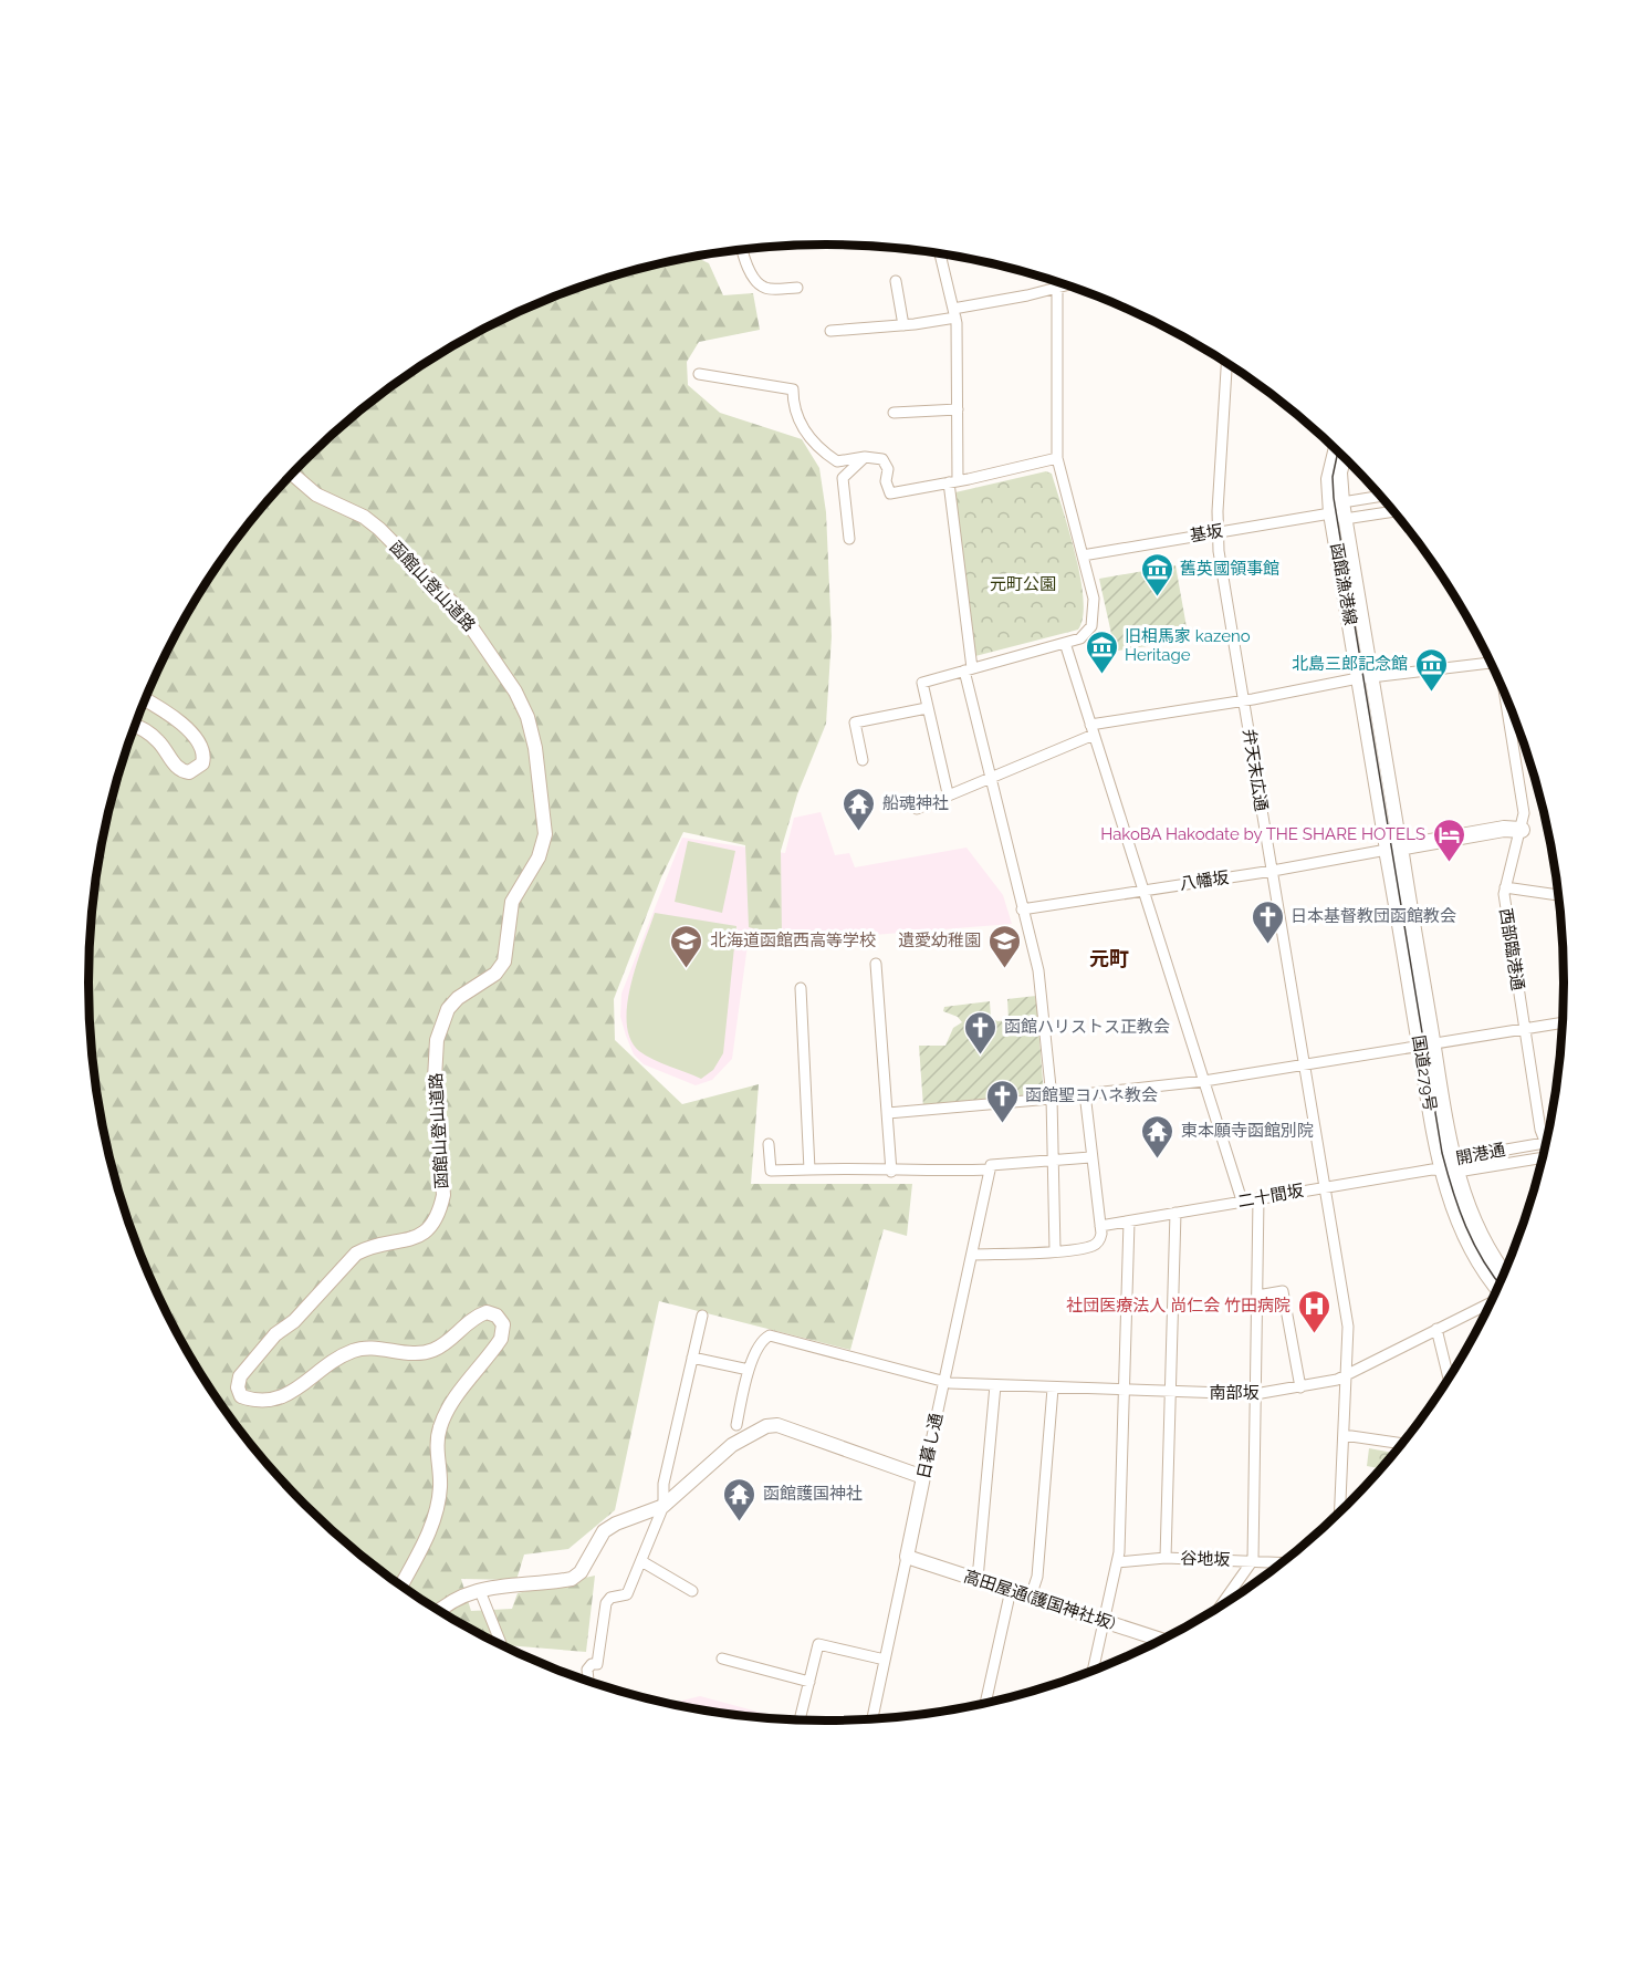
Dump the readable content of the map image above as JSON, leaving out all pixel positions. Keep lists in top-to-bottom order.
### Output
{
  "streets": {
    "highway": ["国道279号"],
    "main road": [
      "函館漁港線",
      "函館山登山道路",
      "日暮し通",
      "高田屋通(護国神社坂)"
    ],
    "street": [
      "基坂",
      "弁天末広通",
      "八幡坂",
      "西部臨港通",
      "開港通",
      "二十間坂",
      "南部坂",
      "谷地坂"
    ]
  },
  "crossings": [
    ["基坂", "函館漁港線"],
    ["基坂", "弁天末広通"],
    ["函館漁港線", "八幡坂"],
    ["函館漁港線", "国道279号"],
    ["弁天末広通", "八幡坂"],
    ["弁天末広通", "二十間坂"],
    ["弁天末広通", "南部坂"],
    ["八幡坂", "国道279号"],
    ["西部臨港通", "開港通"],
    ["国道279号", "開港通"],
    ["国道279号", "二十間坂"],
    ["開港通", "二十間坂"],
    ["南部坂", "日暮し通"],
    ["日暮し通", "高田屋通(護国神社坂)"]
  ],
  "districts": ["元町"],
  "parks": ["元町公園"],
  "places": {
    "museum": ["舊英國領事館", "旧相馬家 kazeno Heritage", "北島三郎記念館"],
    "temple": ["船魂神社", "東本願寺函館別院", "函館護国神社"],
    "hotel": ["HakoBA Hakodate by THE SHARE HOTELS"],
    "church": ["日本基督教団函館教会", "函館ハリストス正教会", "函館聖ヨハネ教会"],
    "school or university": ["北海道函館西高等学校", "遺愛幼稚園"],
    "hospital": ["社団医療法人 尚仁会 竹田病院"]
  }
}
